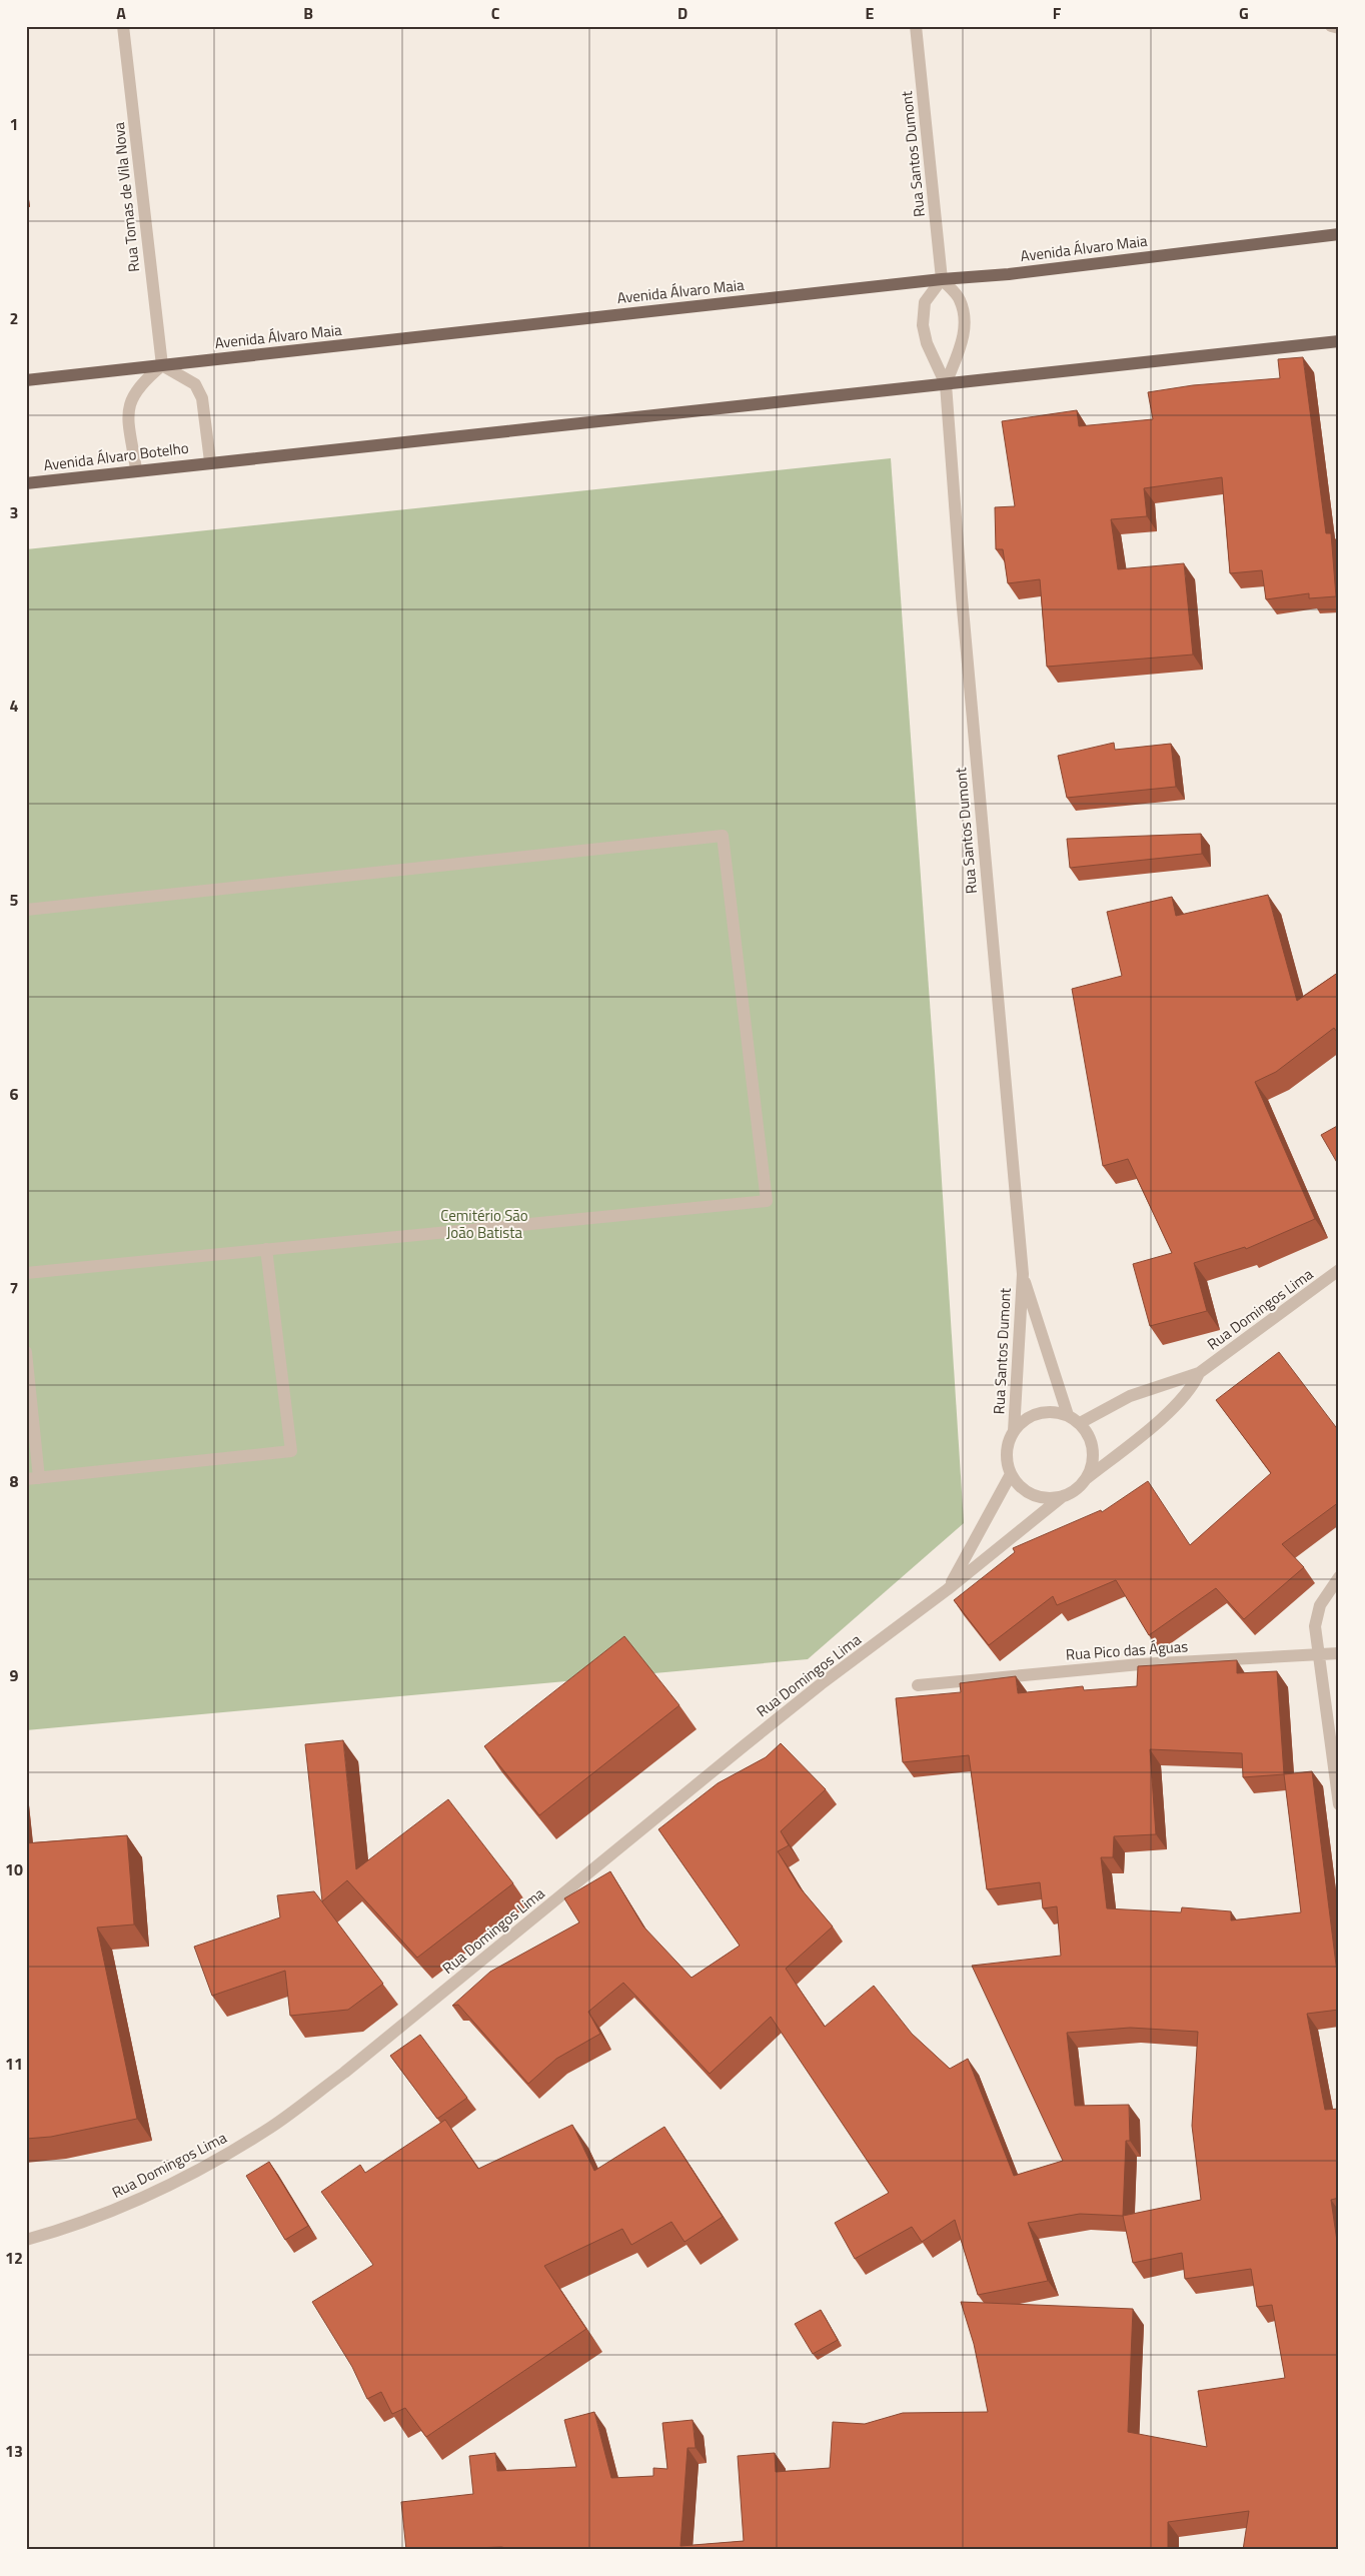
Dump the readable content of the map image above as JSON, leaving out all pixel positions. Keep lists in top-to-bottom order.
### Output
{
  "streets": {
    "main road": ["Avenida Álvaro Maia", "Avenida Álvaro Botelho"],
    "street": [
      "Rua Santos Dumont",
      "Rua Tomas de Vila Nova",
      "Rua Domingos Lima",
      "Rua Pico das Águas"
    ]
  },
  "crossings": [
    ["Rua Santos Dumont", "Avenida Álvaro Maia"],
    ["Rua Santos Dumont", "Rua Domingos Lima"],
    ["Rua Tomas de Vila Nova", "Avenida Álvaro Maia"]
  ],
  "parks": ["Cemitério São João Batista"],
  "grid": {
    "columns": [
      "A",
      "B",
      "C",
      "D",
      "E",
      "F",
      "G"
    ],
    "rows": [
      "1",
      "2",
      "3",
      "4",
      "5",
      "6",
      "7",
      "8",
      "9",
      "10",
      "11",
      "12",
      "13"
    ]
  }
}
